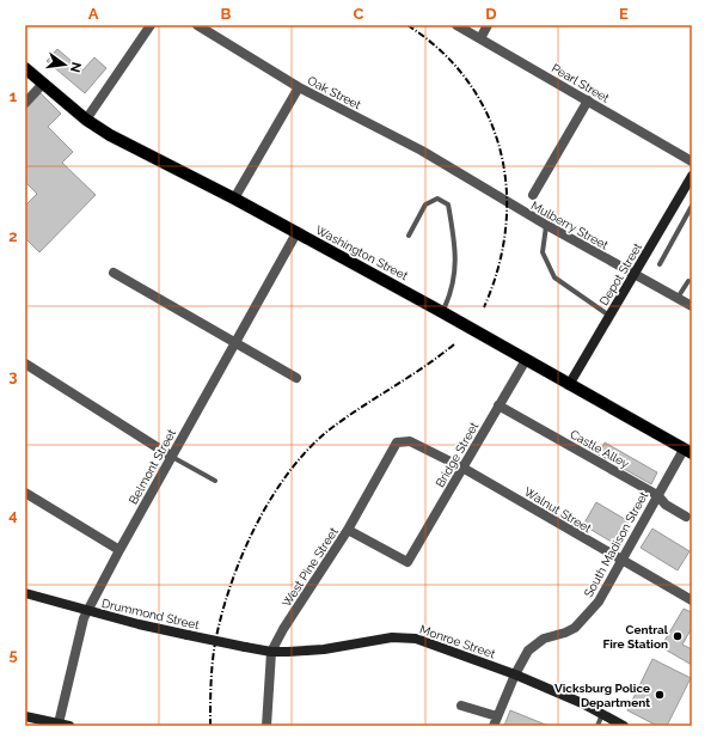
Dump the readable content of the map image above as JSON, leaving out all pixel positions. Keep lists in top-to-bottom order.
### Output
{
  "streets": {
    "main road": ["Washington Street"],
    "street": [
      "Pearl Street",
      "Oak Street",
      "Mulberry Street",
      "Depot Street",
      "Castle Alley",
      "Bridge Street",
      "Belmont Street",
      "Walnut Street",
      "South Madison Street",
      "West Pine Street",
      "Drummond Street",
      "Monroe Street"
    ]
  },
  "crossings": [
    ["Oak Street", "Mulberry Street"],
    ["Mulberry Street", "Depot Street"],
    ["Washington Street", "Depot Street"],
    ["Washington Street", "Bridge Street"],
    ["Washington Street", "Belmont Street"],
    ["Washington Street", "South Madison Street"],
    ["Castle Alley", "Bridge Street"],
    ["Castle Alley", "South Madison Street"],
    ["Bridge Street", "Walnut Street"],
    ["Bridge Street", "West Pine Street"],
    ["Belmont Street", "Drummond Street"],
    ["Walnut Street", "South Madison Street"],
    ["Walnut Street", "West Pine Street"],
    ["South Madison Street", "Monroe Street"],
    ["West Pine Street", "Drummond Street"],
    ["West Pine Street", "Monroe Street"],
    ["Drummond Street", "Monroe Street"]
  ],
  "places": ["Central Fire Station", "Vicksburg Police Department"],
  "north": "right",
  "grid": {
    "columns": [
      "A",
      "B",
      "C",
      "D",
      "E"
    ],
    "rows": [
      "1",
      "2",
      "3",
      "4",
      "5"
    ]
  }
}
